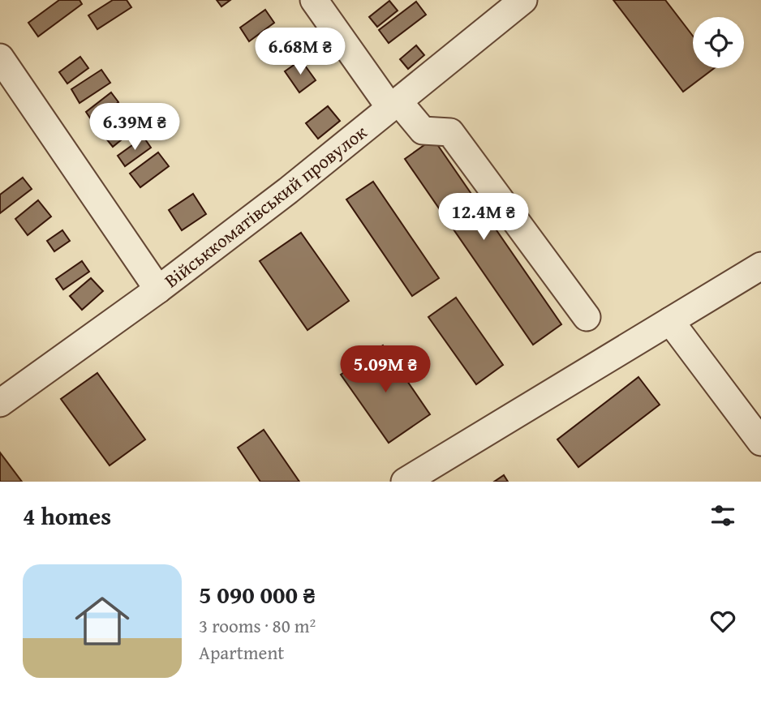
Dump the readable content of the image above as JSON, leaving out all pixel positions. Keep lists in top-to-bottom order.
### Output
{
  "streets": {
    "street": ["Військкоматівський провулок"]
  },
  "page": {
    "price": [
      "6.68M ₴",
      "6.39M ₴",
      "12.4M ₴",
      "5.09M ₴"
    ],
    "heading": "4 homes",
    "list": [
      {
        "name": "5 090 000 ₴",
        "note": "3 rooms · 80 m² · Apartment"
      }
    ]
  }
}
